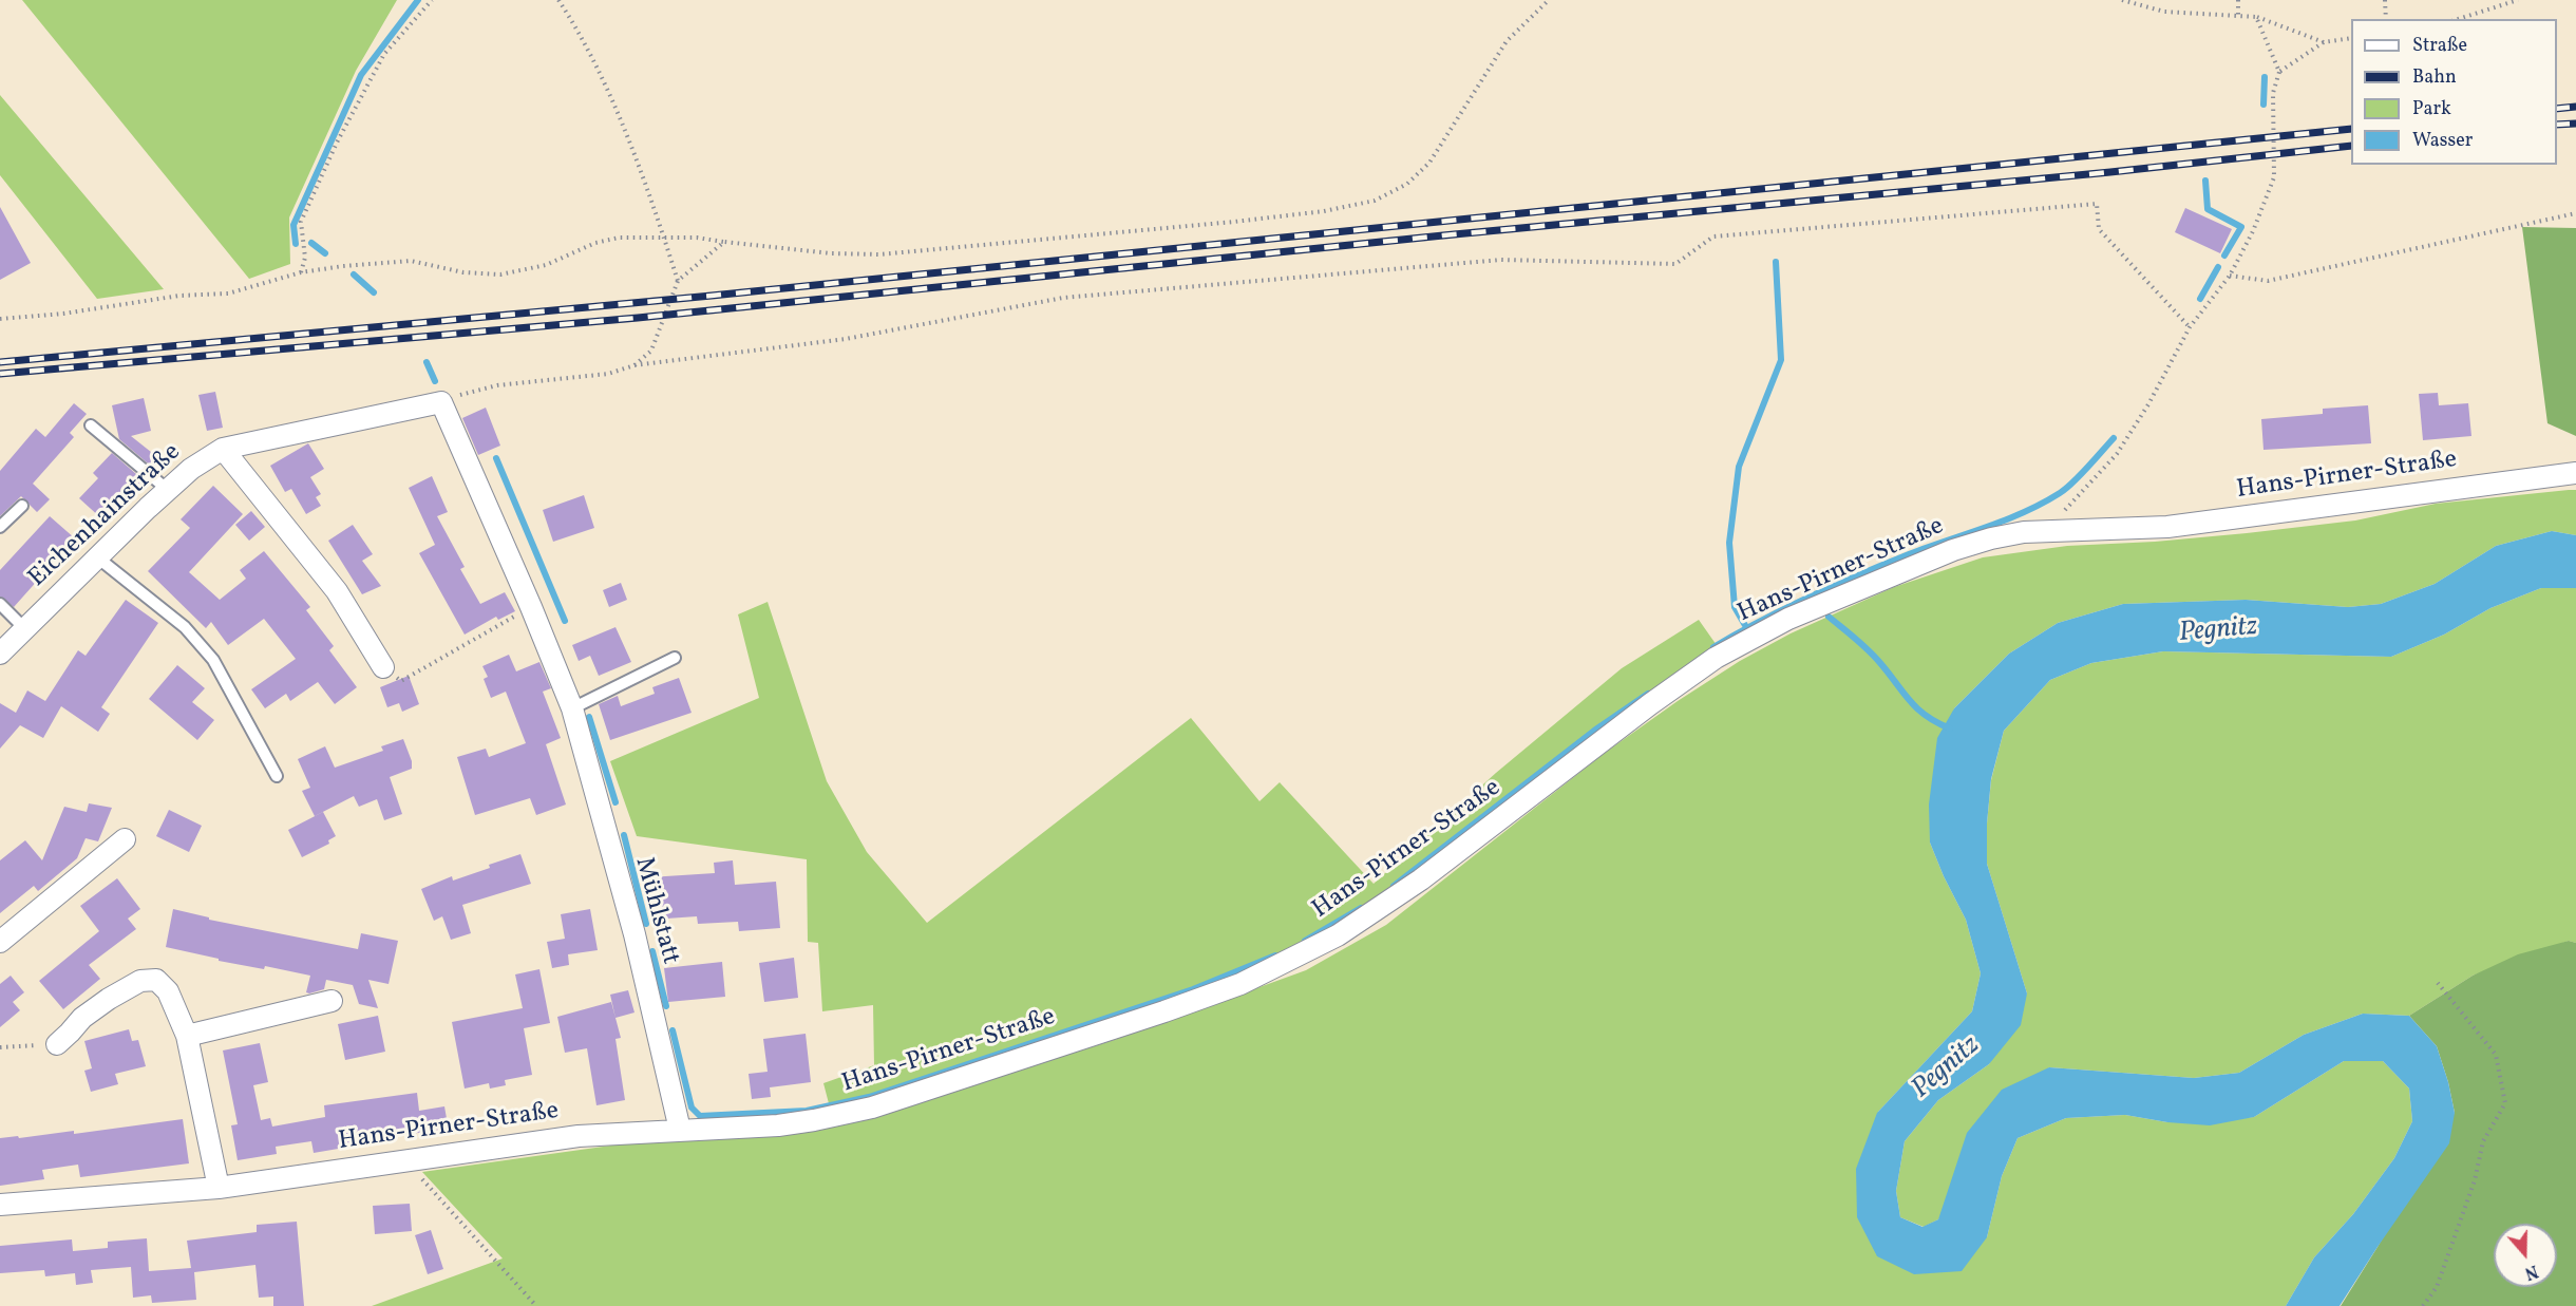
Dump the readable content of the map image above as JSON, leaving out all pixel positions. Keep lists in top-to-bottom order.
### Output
{
  "streets": {
    "street": ["Hans-Pirner-Straße", "Eichenhainstraße", "Mühlstatt"]
  },
  "crossings": [
    ["Hans-Pirner-Straße", "Mühlstatt"],
    ["Eichenhainstraße", "Mühlstatt"]
  ],
  "water": ["Pegnitz"],
  "legend": [
    "Straße",
    "Bahn",
    "Park",
    "Wasser"
  ],
  "north": "bottom"
}
